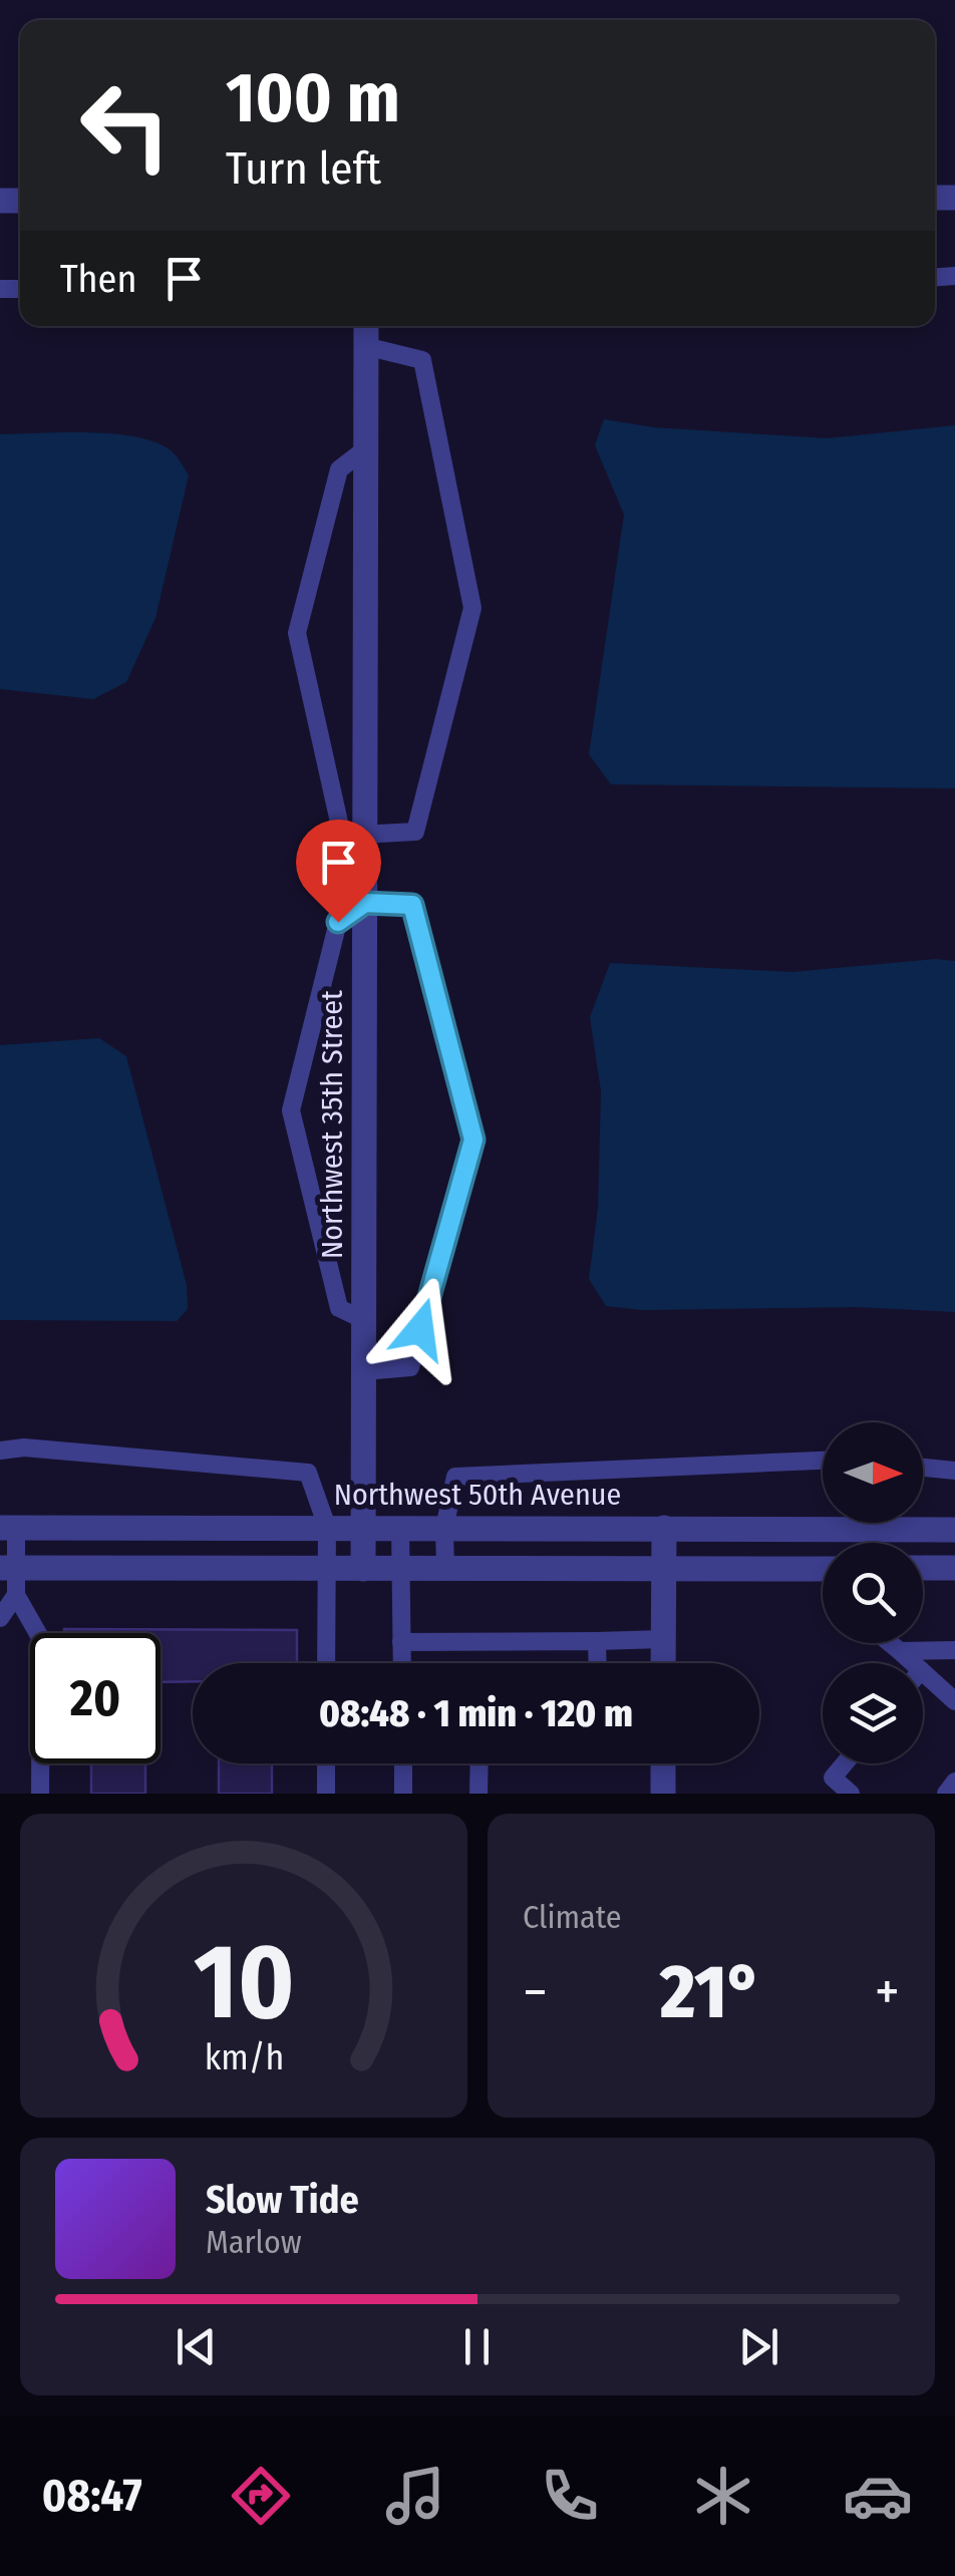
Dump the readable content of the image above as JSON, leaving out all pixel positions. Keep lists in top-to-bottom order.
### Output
{
  "streets": {
    "street": ["Northwest 35th Street", "Northwest 50th Avenue"]
  },
  "crossings": [
    ["Northwest 35th Street", "Northwest 50th Avenue"]
  ],
  "north": "right",
  "page": {
    "turn": ["100 m", "Turn left"],
    "then": "Then",
    "limit": "20",
    "trip": "08:48 · 1 min · 120 m",
    "tile": "Climate",
    "heat": ["−", "21°", "+"],
    "song": ["Slow Tide", "Marlow"],
    "tabs": "08:47",
    "gauge": ["10", "km/h"]
  }
}
